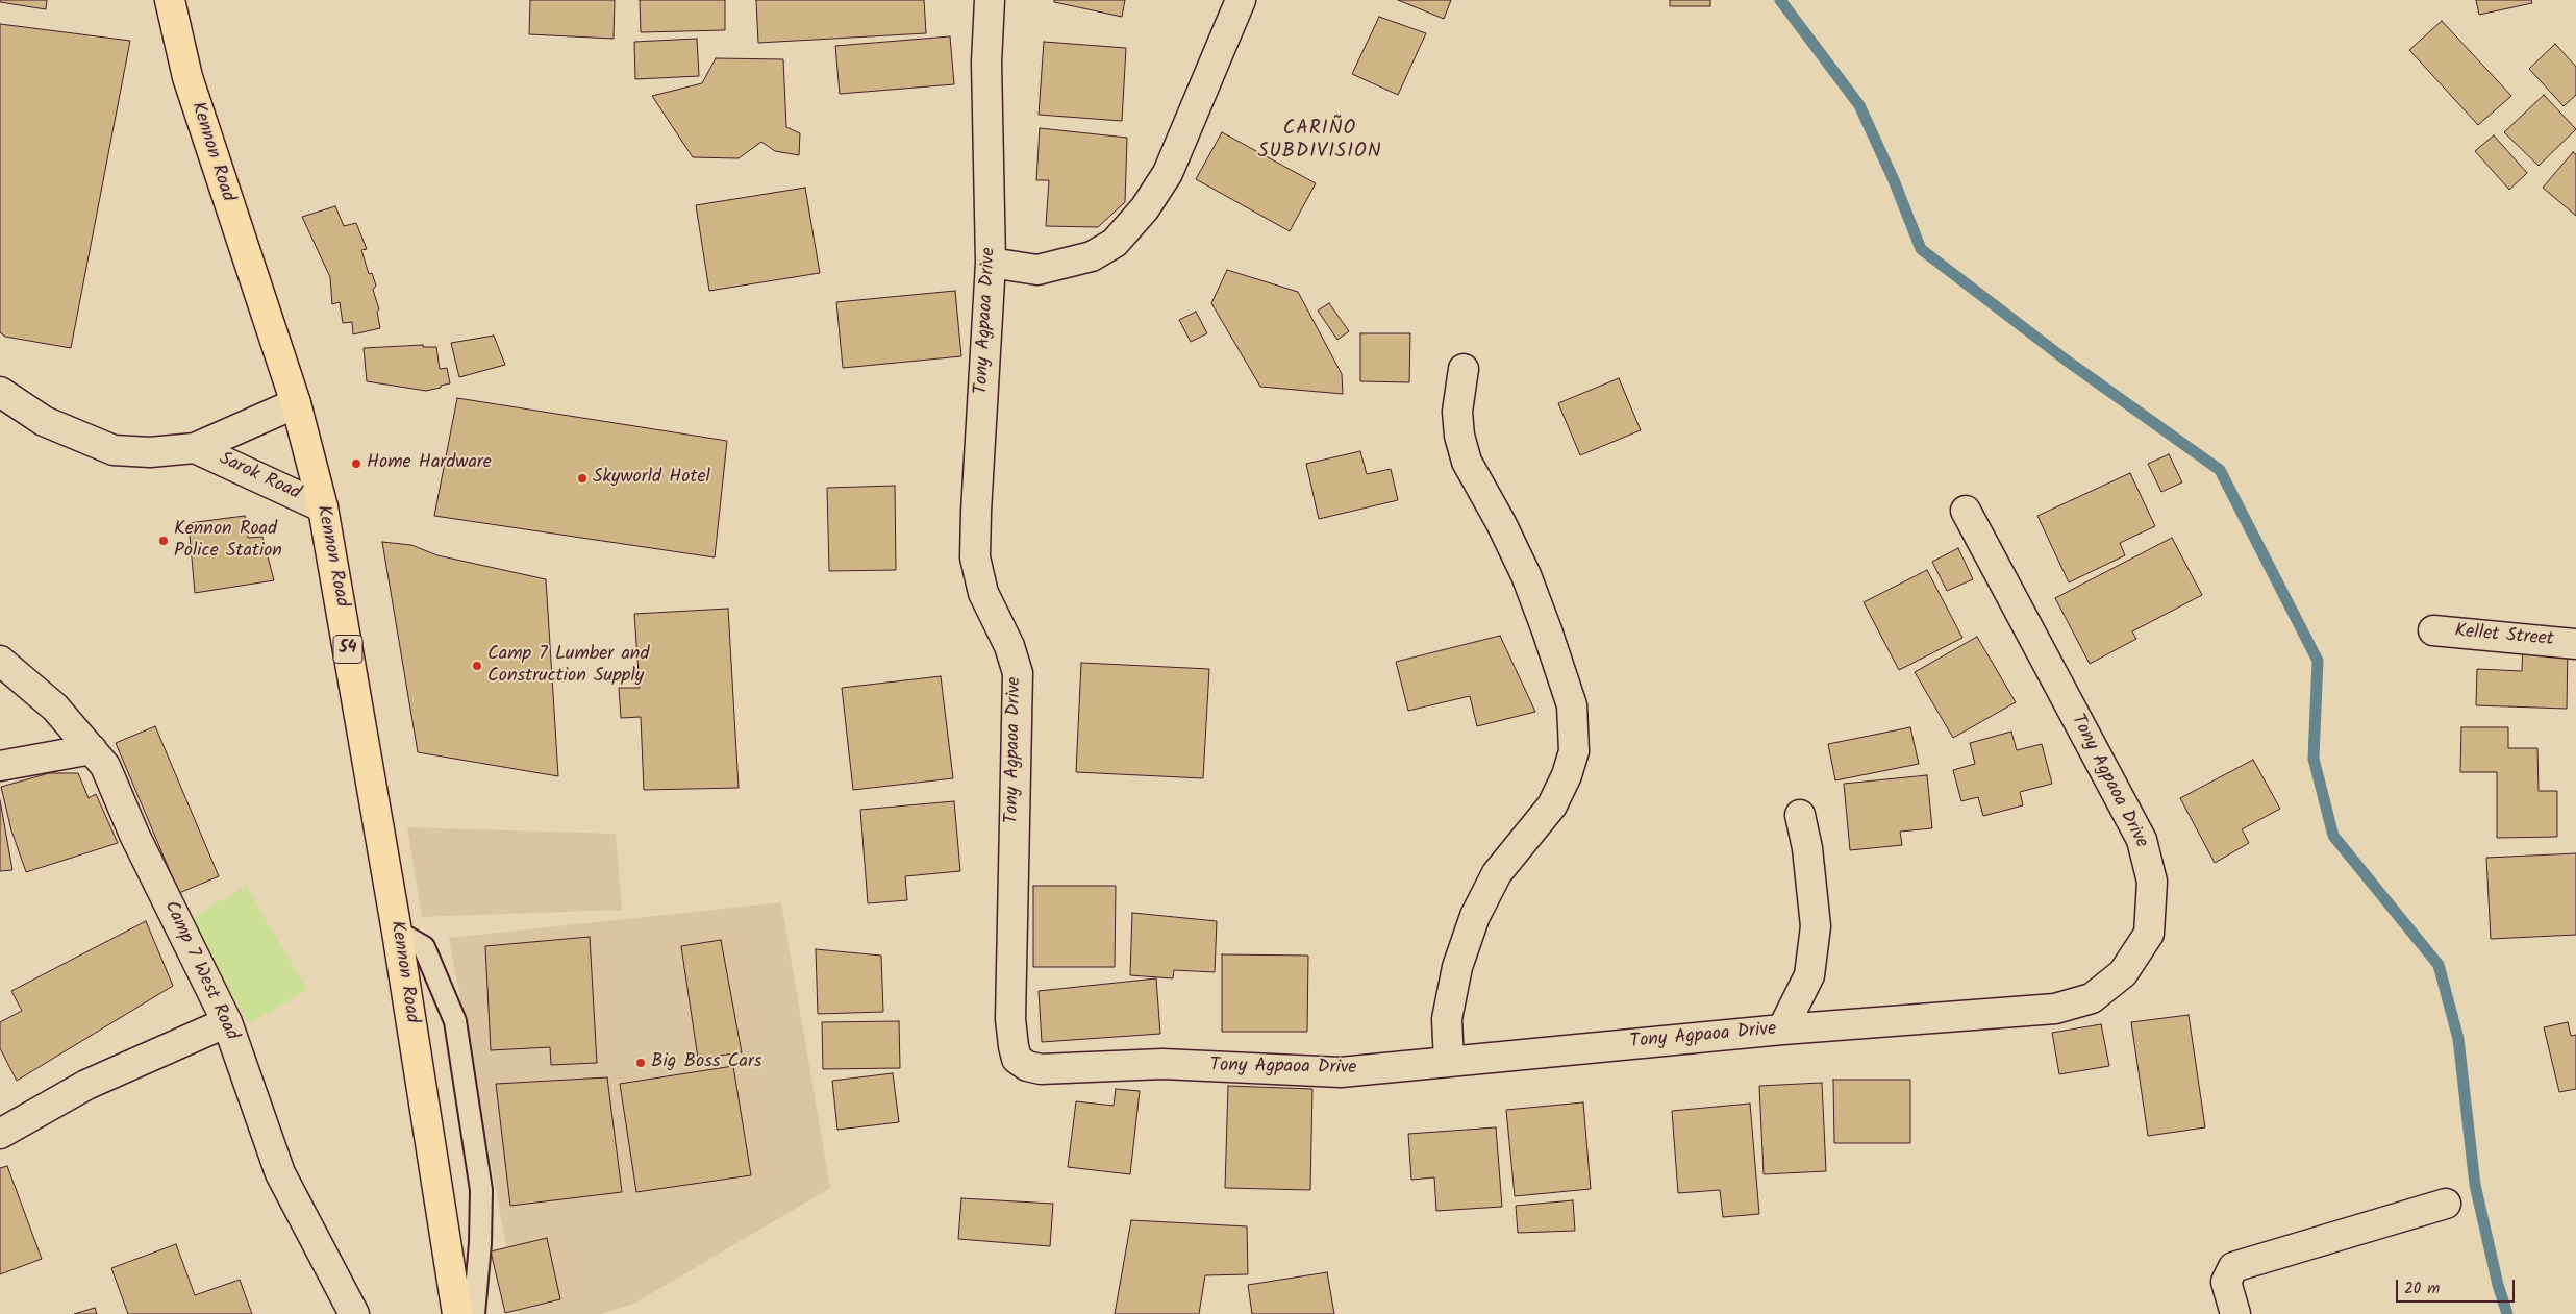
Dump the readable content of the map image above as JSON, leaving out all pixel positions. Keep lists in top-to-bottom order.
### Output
{
  "streets": {
    "highway": ["Kennon Road", "54"],
    "street": [
      "Tony Agpaoa Drive",
      "Sarok Road",
      "Kellet Street",
      "Camp 7 West Road"
    ]
  },
  "crossings": [
    ["Kennon Road", "Sarok Road"]
  ],
  "districts": ["CARIÑO SUBDIVISION"],
  "places": [
    "Home Hardware",
    "Skyworld Hotel",
    "Kennon Road Police Station",
    "Camp 7 Lumber and Construction Supply",
    "Big Boss Cars"
  ],
  "scale_bar": "20 m"
}
